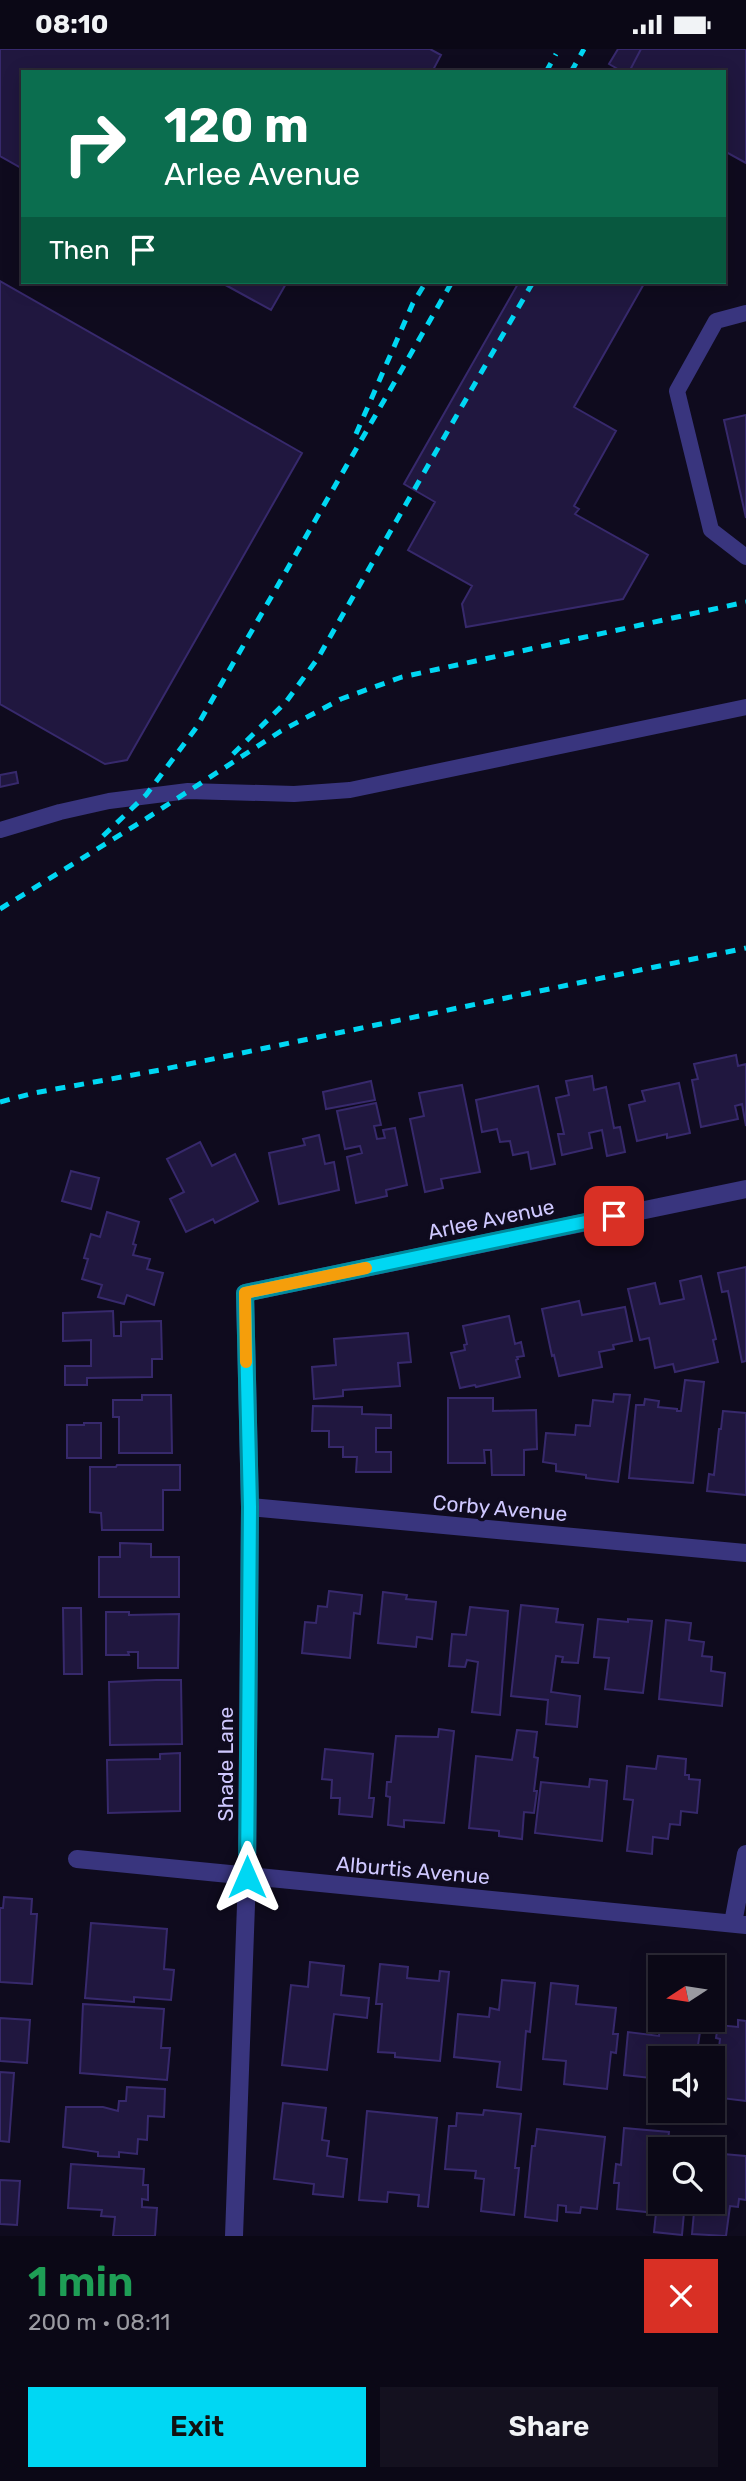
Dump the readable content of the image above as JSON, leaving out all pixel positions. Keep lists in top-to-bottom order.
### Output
{
  "streets": {
    "street": [
      "Arlee Avenue",
      "Corby Avenue",
      "Shade Lane",
      "Alburtis Avenue"
    ]
  },
  "crossings": [
    ["Arlee Avenue", "Shade Lane"],
    ["Corby Avenue", "Shade Lane"],
    ["Shade Lane", "Alburtis Avenue"]
  ],
  "north": "left",
  "page": {
    "status": "08:10",
    "turn": ["120 m", "Arlee Avenue"],
    "then": "Then",
    "heading": ["1 min", "200 m · 08:11"],
    "buttons": ["Exit", "Share"]
  }
}
